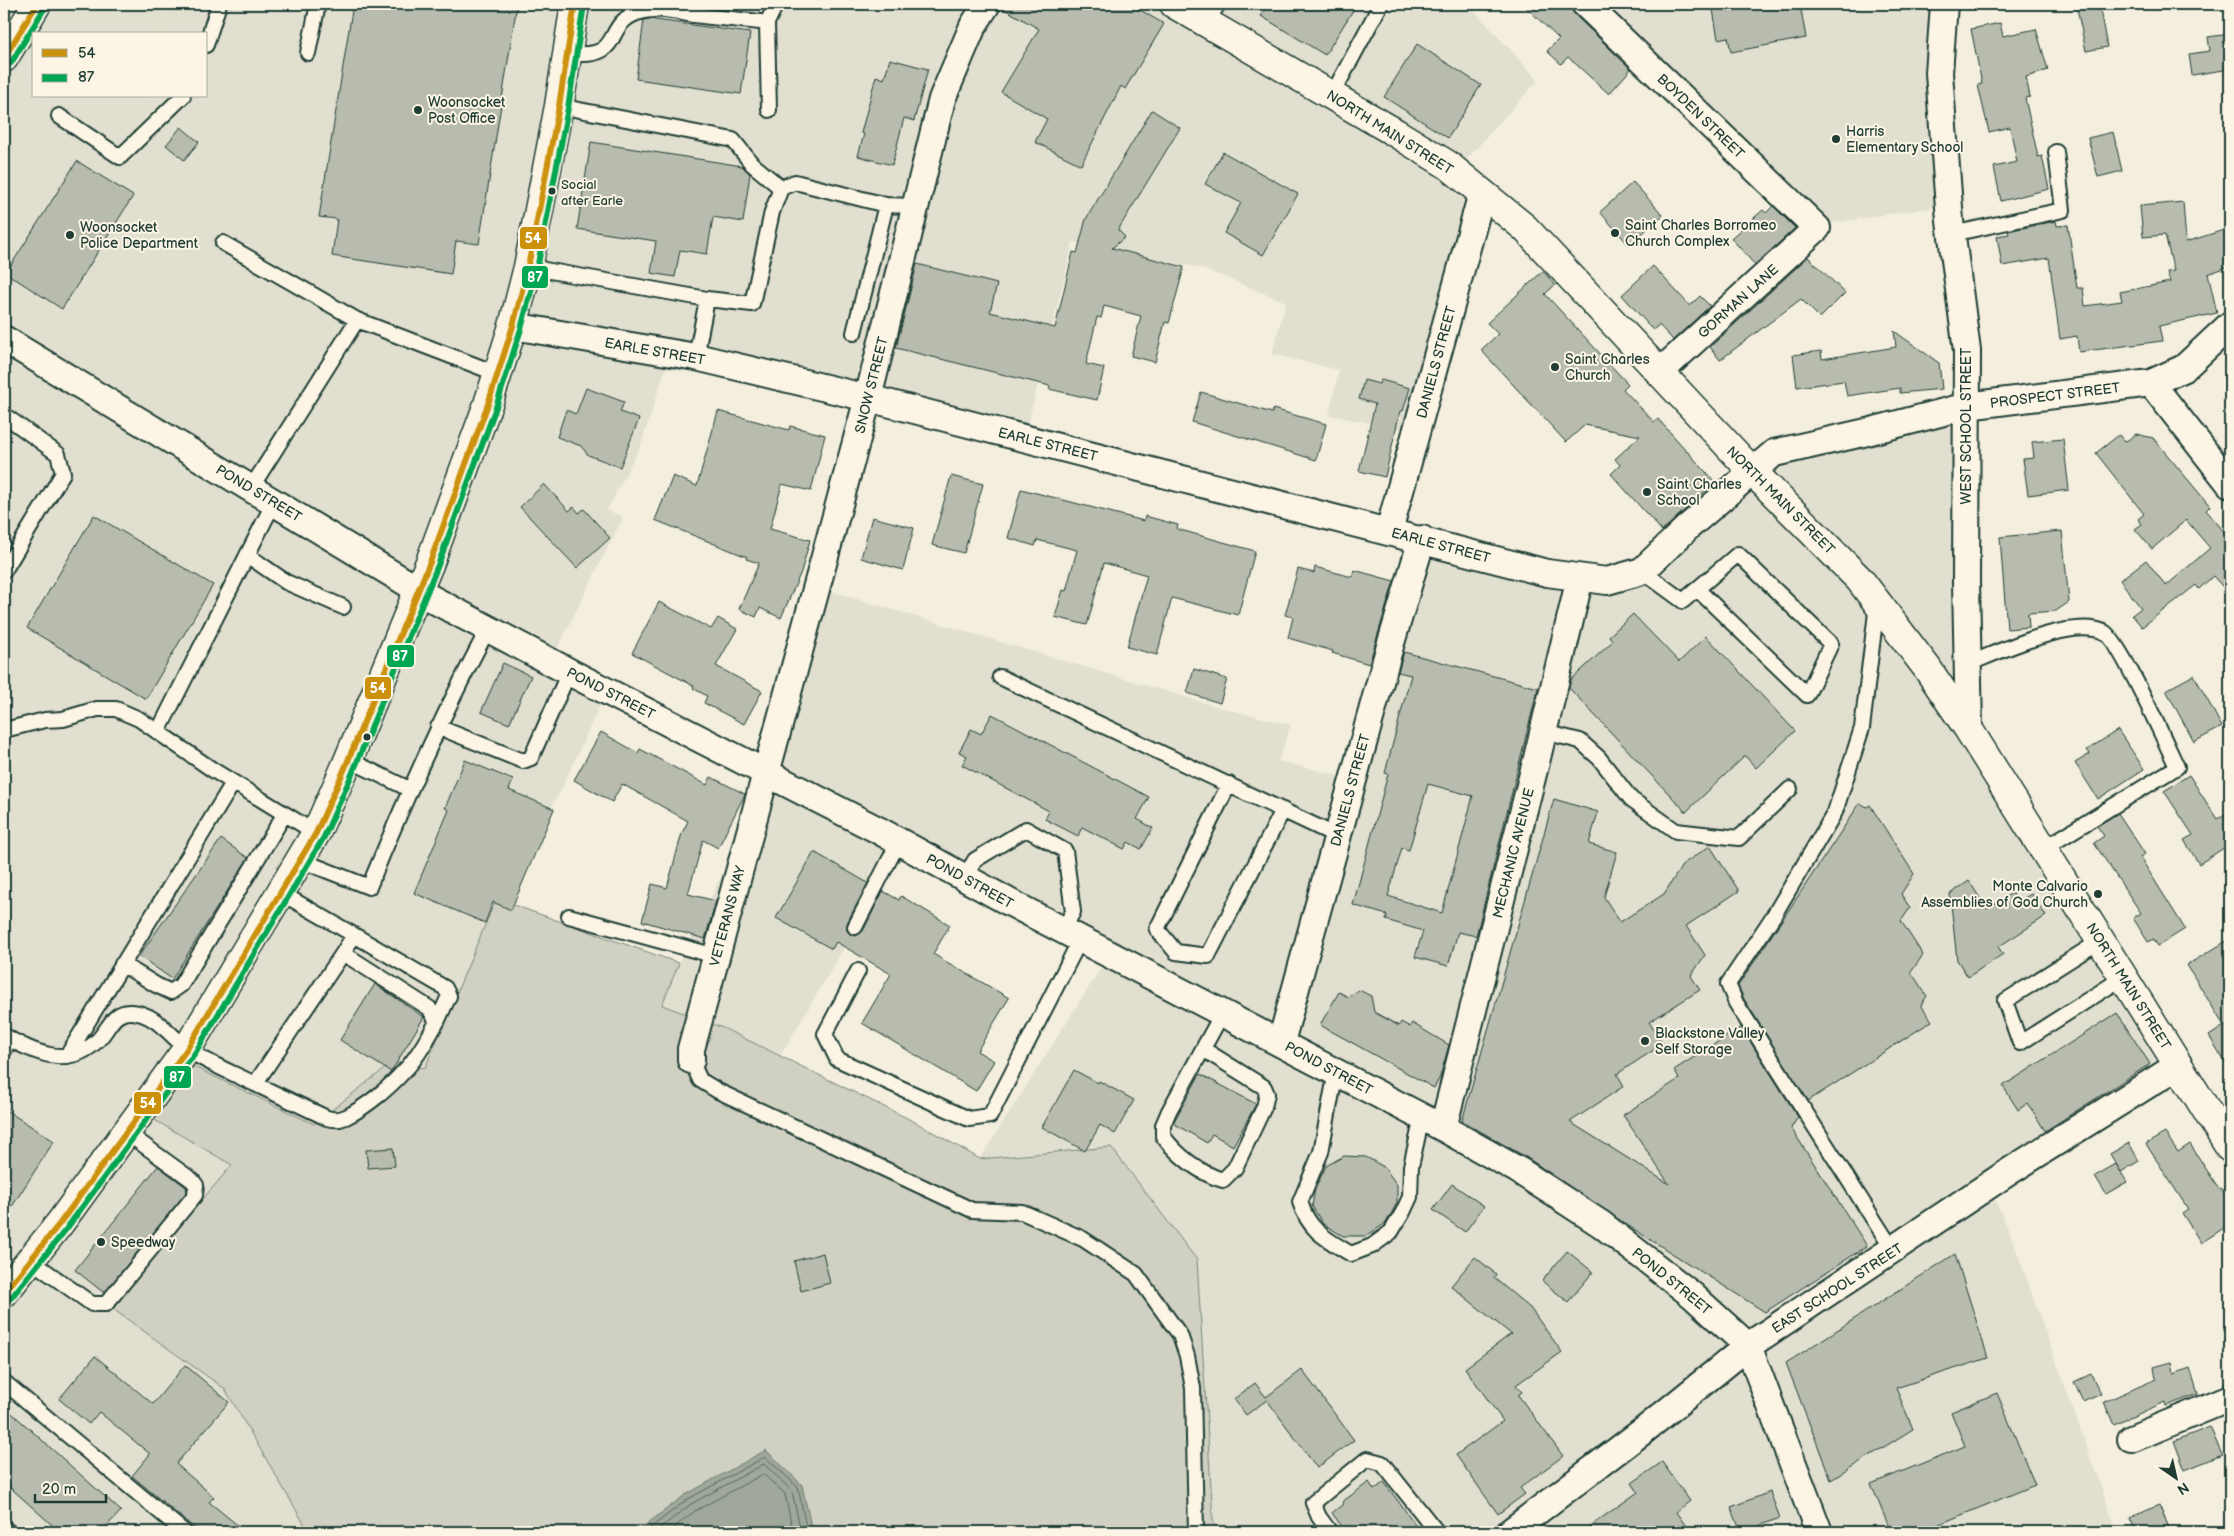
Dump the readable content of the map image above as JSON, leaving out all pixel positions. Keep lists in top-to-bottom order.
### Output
{
  "streets": {
    "street": [
      "BOYDEN STREET",
      "NORTH MAIN STREET",
      "GORMAN LANE",
      "EARLE STREET",
      "DANIELS STREET",
      "SNOW STREET",
      "PROSPECT STREET",
      "WEST SCHOOL STREET",
      "POND STREET",
      "MECHANIC AVENUE",
      "VETERANS WAY",
      "EAST SCHOOL STREET"
    ]
  },
  "crossings": [
    ["BOYDEN STREET", "GORMAN LANE"],
    ["NORTH MAIN STREET", "GORMAN LANE"],
    ["NORTH MAIN STREET", "DANIELS STREET"],
    ["NORTH MAIN STREET", "PROSPECT STREET"],
    ["NORTH MAIN STREET", "WEST SCHOOL STREET"],
    ["NORTH MAIN STREET", "EAST SCHOOL STREET"],
    ["EARLE STREET", "DANIELS STREET"],
    ["EARLE STREET", "SNOW STREET"],
    ["EARLE STREET", "PROSPECT STREET"],
    ["EARLE STREET", "MECHANIC AVENUE"],
    ["DANIELS STREET", "POND STREET"],
    ["SNOW STREET", "POND STREET"],
    ["SNOW STREET", "VETERANS WAY"],
    ["PROSPECT STREET", "WEST SCHOOL STREET"],
    ["POND STREET", "MECHANIC AVENUE"],
    ["POND STREET", "VETERANS WAY"],
    ["POND STREET", "EAST SCHOOL STREET"]
  ],
  "places": [
    "Woonsocket Post Office",
    "Harris Elementary School",
    "Social after Earle",
    "Saint Charles Borromeo Church Complex",
    "Woonsocket Police Department",
    "Saint Charles Church",
    "Saint Charles School",
    "Monte Calvario Assemblies of God Church",
    "Blackstone Valley Self Storage",
    "Speedway"
  ],
  "lines": ["transit line 54", "transit line 87"],
  "legend": ["54", "87"],
  "scale_bar": "20 m",
  "north": "bottom right"
}
